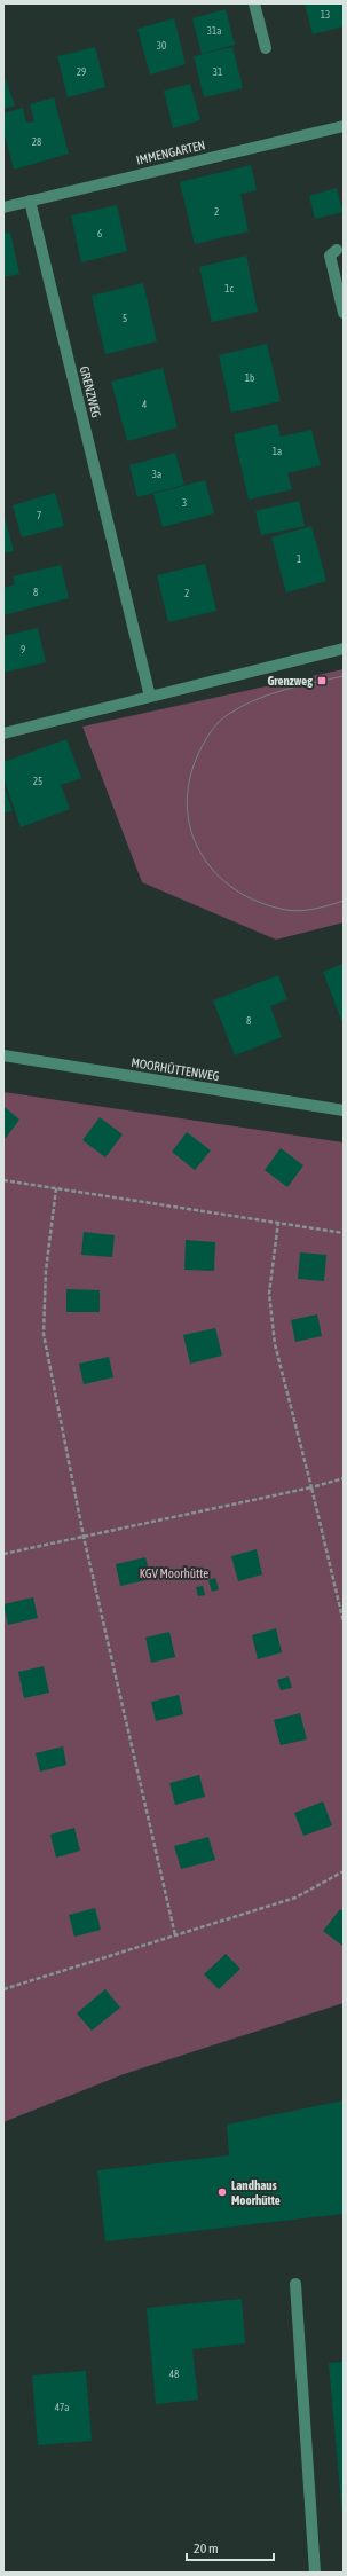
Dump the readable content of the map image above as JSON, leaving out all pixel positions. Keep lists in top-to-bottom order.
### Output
{
  "streets": {
    "street": ["IMMENGARTEN", "GRENZWEG", "MOORHÜTTENWEG"]
  },
  "crossings": [
    ["IMMENGARTEN", "GRENZWEG"]
  ],
  "parks": ["KGV Moorhütte"],
  "places": {
    "transit": ["Grenzweg"],
    "other": ["Landhaus Moorhütte"]
  },
  "house_numbers": [
    "13",
    "31a",
    "30",
    "29",
    "31",
    "28",
    "2",
    "6",
    "1c",
    "5",
    "1b",
    "4",
    "1a",
    "3a",
    "3",
    "7",
    "1",
    "8",
    "2",
    "9",
    "25",
    "8",
    "48",
    "47a"
  ],
  "scale_bar": "20 m"
}
